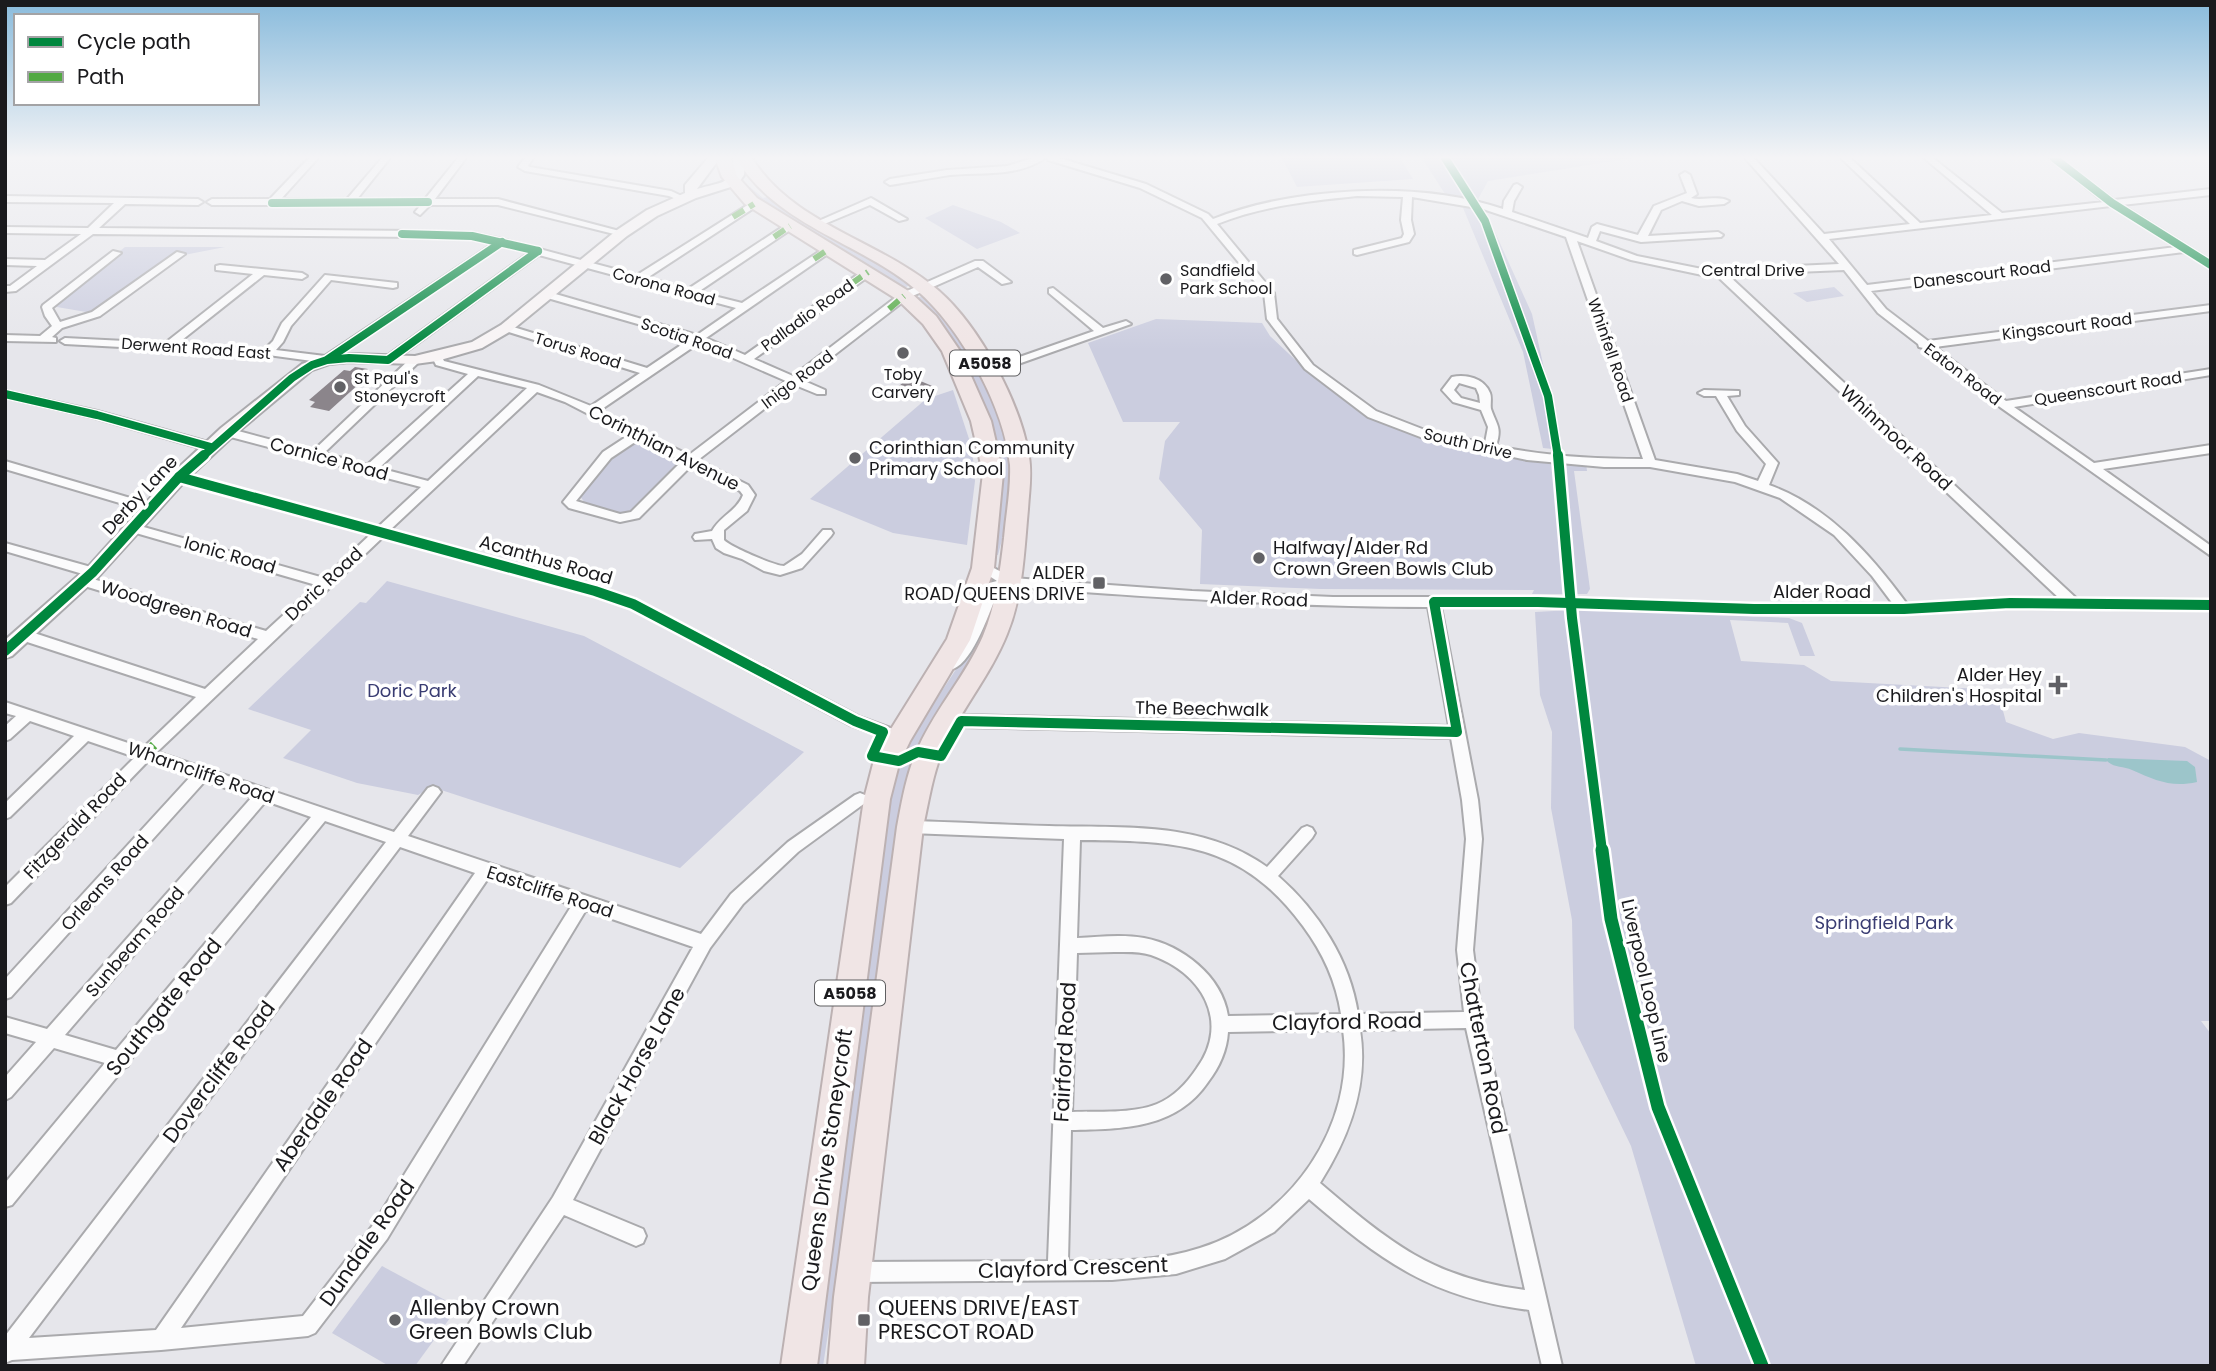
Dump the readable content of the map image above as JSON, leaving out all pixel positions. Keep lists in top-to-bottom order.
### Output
{
  "streets": {
    "highway": ["A5058", "Queens Drive Stoneycroft"],
    "street": [
      "Central Drive",
      "Danescourt Road",
      "Corona Road",
      "Palladio Road",
      "Kingscourt Road",
      "Scotia Road",
      "Derwent Road East",
      "Torus Road",
      "Whinfell Road",
      "Eaton Road",
      "Inigo Road",
      "Queenscourt Road",
      "Whinmoor Road",
      "South Drive",
      "Corinthian Avenue",
      "Cornice Road",
      "Derby Lane",
      "Ionic Road",
      "Acanthus Road",
      "Doric Road",
      "Alder Road",
      "Woodgreen Road",
      "The Beechwalk",
      "Wharncliffe Road",
      "Fitzgerald Road",
      "Orleans Road",
      "Eastcliffe Road",
      "Sunbeam Road",
      "Southgate Road",
      "Clayford Road",
      "Chatterton Road",
      "Fairford Road",
      "Black Horse Lane",
      "Dovercliffe Road",
      "Aberdale Road",
      "Dundale Road",
      "Clayford Crescent"
    ],
    "cycle path": ["Liverpool Loop Line"]
  },
  "crossings": [
    ["Central Drive", "Whinfell Road"],
    ["Central Drive", "Eaton Road"],
    ["Central Drive", "Whinmoor Road"],
    ["Danescourt Road", "Eaton Road"],
    ["Corona Road", "Derby Lane"],
    ["Palladio Road", "Scotia Road"],
    ["Palladio Road", "A5058"],
    ["Kingscourt Road", "Eaton Road"],
    ["Scotia Road", "Inigo Road"],
    ["Scotia Road", "Derby Lane"],
    ["Derwent Road East", "Derby Lane"],
    ["Torus Road", "Derby Lane"],
    ["Whinfell Road", "South Drive"],
    ["A5058", "Inigo Road"],
    ["A5058", "Alder Road"],
    ["A5058", "Queens Drive Stoneycroft"],
    ["Eaton Road", "Queenscourt Road"],
    ["Inigo Road", "Corinthian Avenue"],
    ["Whinmoor Road", "Alder Road"],
    ["South Drive", "Alder Road"],
    ["Corinthian Avenue", "Derby Lane"],
    ["Corinthian Avenue", "Doric Road"],
    ["Cornice Road", "Derby Lane"],
    ["Cornice Road", "Doric Road"],
    ["Derby Lane", "Ionic Road"],
    ["Derby Lane", "Acanthus Road"],
    ["Derby Lane", "Woodgreen Road"],
    ["Ionic Road", "Doric Road"],
    ["Acanthus Road", "Doric Road"],
    ["Acanthus Road", "Queens Drive Stoneycroft"],
    ["Doric Road", "Woodgreen Road"],
    ["Doric Road", "Wharncliffe Road"],
    ["Doric Road", "Fitzgerald Road"],
    ["Alder Road", "Chatterton Road"],
    ["Alder Road", "Queens Drive Stoneycroft"],
    ["The Beechwalk", "Chatterton Road"],
    ["The Beechwalk", "Queens Drive Stoneycroft"],
    ["Wharncliffe Road", "Fitzgerald Road"],
    ["Wharncliffe Road", "Orleans Road"],
    ["Wharncliffe Road", "Eastcliffe Road"],
    ["Wharncliffe Road", "Sunbeam Road"],
    ["Wharncliffe Road", "Southgate Road"],
    ["Wharncliffe Road", "Dovercliffe Road"],
    ["Eastcliffe Road", "Black Horse Lane"],
    ["Eastcliffe Road", "Dovercliffe Road"],
    ["Eastcliffe Road", "Aberdale Road"],
    ["Eastcliffe Road", "Dundale Road"],
    ["Clayford Road", "Chatterton Road"],
    ["Clayford Road", "Clayford Crescent"],
    ["Fairford Road", "Clayford Crescent"],
    ["Dovercliffe Road", "Dundale Road"],
    ["Aberdale Road", "Dundale Road"],
    ["Queens Drive Stoneycroft", "Clayford Crescent"]
  ],
  "parks": ["Doric Park", "Springfield Park"],
  "places": {
    "other": [
      "Sandfield Park School",
      "Toby Carvery",
      "St Paul's Stoneycroft",
      "Corinthian Community Primary School",
      "Halfway/Alder Rd Crown Green Bowls Club",
      "Allenby Crown Green Bowls Club"
    ],
    "transit": ["ALDER ROAD/QUEENS DRIVE", "QUEENS DRIVE/EAST PRESCOT ROAD"],
    "health": ["Alder Hey Children's Hospital"]
  },
  "legend": ["Cycle path", "Path"]
}
